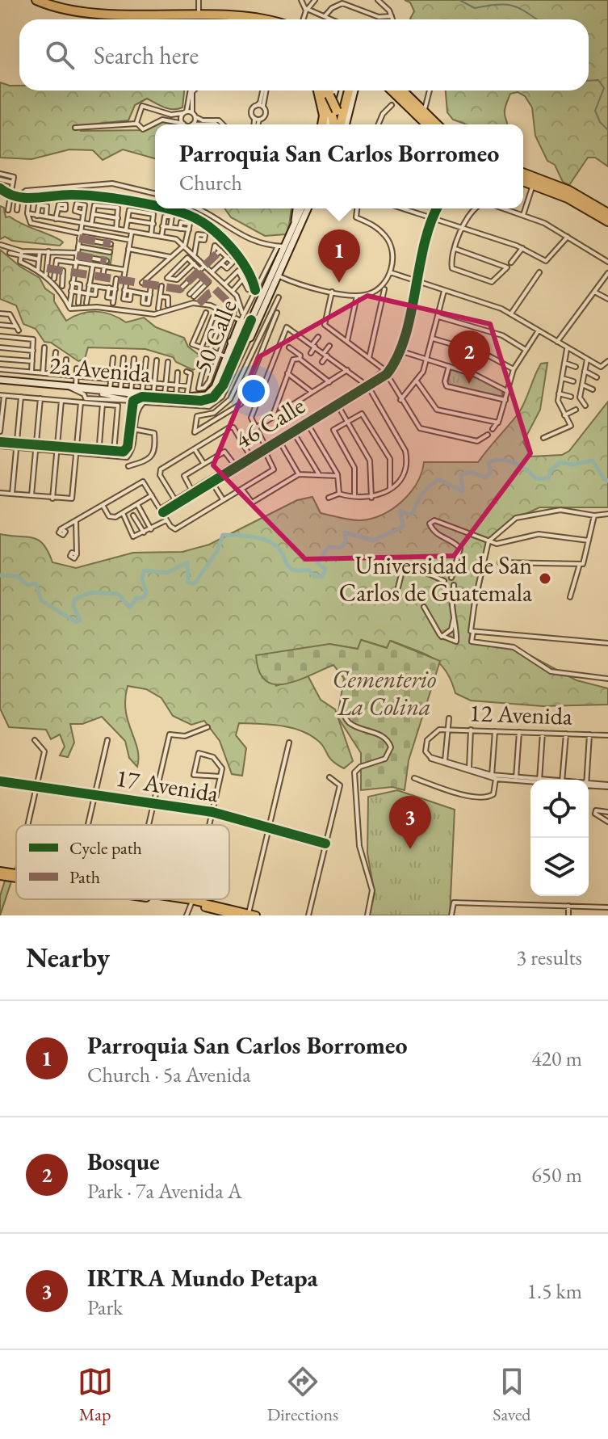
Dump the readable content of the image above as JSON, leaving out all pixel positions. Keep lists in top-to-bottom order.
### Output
{
  "streets": {
    "main road": ["50 Calle", "2a Avenida"],
    "street": ["46 Calle", "12 Avenida", "17 Avenida"]
  },
  "crossings": [
    ["50 Calle", "2a Avenida"]
  ],
  "parks": ["Cementerio La Colina"],
  "places": ["Universidad de San Carlos de Guatemala"],
  "legend": ["Cycle path", "Path"],
  "page": {
    "search": "Search here",
    "popup": ["Parroquia San Carlos Borromeo", "Church"],
    "pins": ["1", "2", "3"],
    "heading": ["Nearby", "3 results"],
    "list": [
      {
        "mark": "1",
        "name": "Parroquia San Carlos Borromeo",
        "note": "Church · 5a Avenida",
        "value": "420 m"
      },
      {
        "mark": "2",
        "name": "Bosque",
        "note": "Park · 7a Avenida A",
        "value": "650 m"
      },
      {
        "mark": "3",
        "name": "IRTRA Mundo Petapa",
        "note": "Park",
        "value": "1.5 km"
      }
    ],
    "nav": ["Map", "Directions", "Saved"]
  }
}
